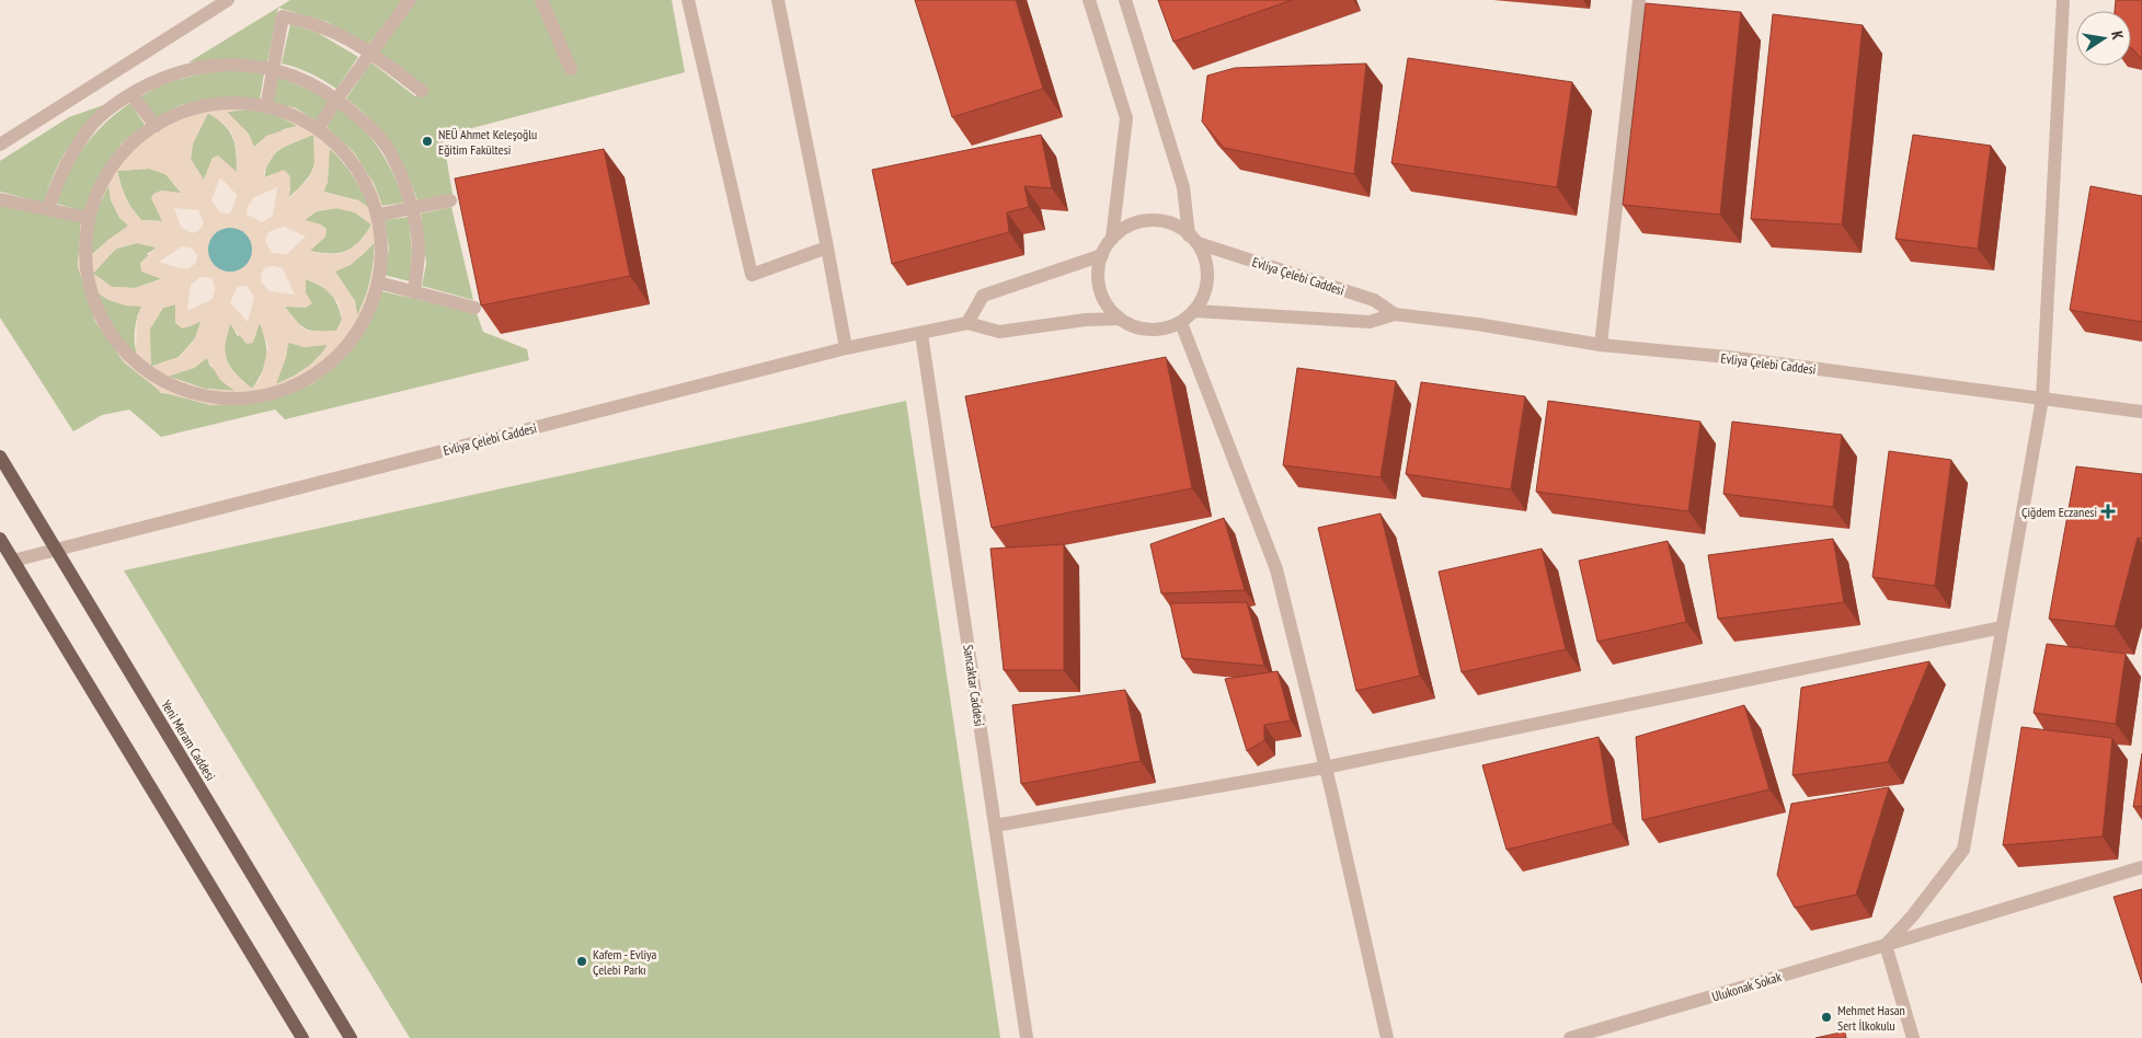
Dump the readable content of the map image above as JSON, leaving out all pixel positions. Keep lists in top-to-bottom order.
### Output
{
  "streets": {
    "main road": ["Yeni Meram Caddesi"],
    "street": ["Evliya Çelebi Caddesi", "Sancaktar Caddesi", "Ulukonak Sokak"]
  },
  "crossings": [
    ["Evliya Çelebi Caddesi", "Sancaktar Caddesi"],
    ["Evliya Çelebi Caddesi", "Yeni Meram Caddesi"]
  ],
  "places": {
    "other": ["NEÜ Ahmet Keleşoğlu Eğitim Fakültesi", "Kafem - Evliya Çelebi Parkı", "Mehmet Hasan Sert İlkokulu"],
    "health": ["Çiğdem Eczanesi"]
  },
  "north": "right"
}
